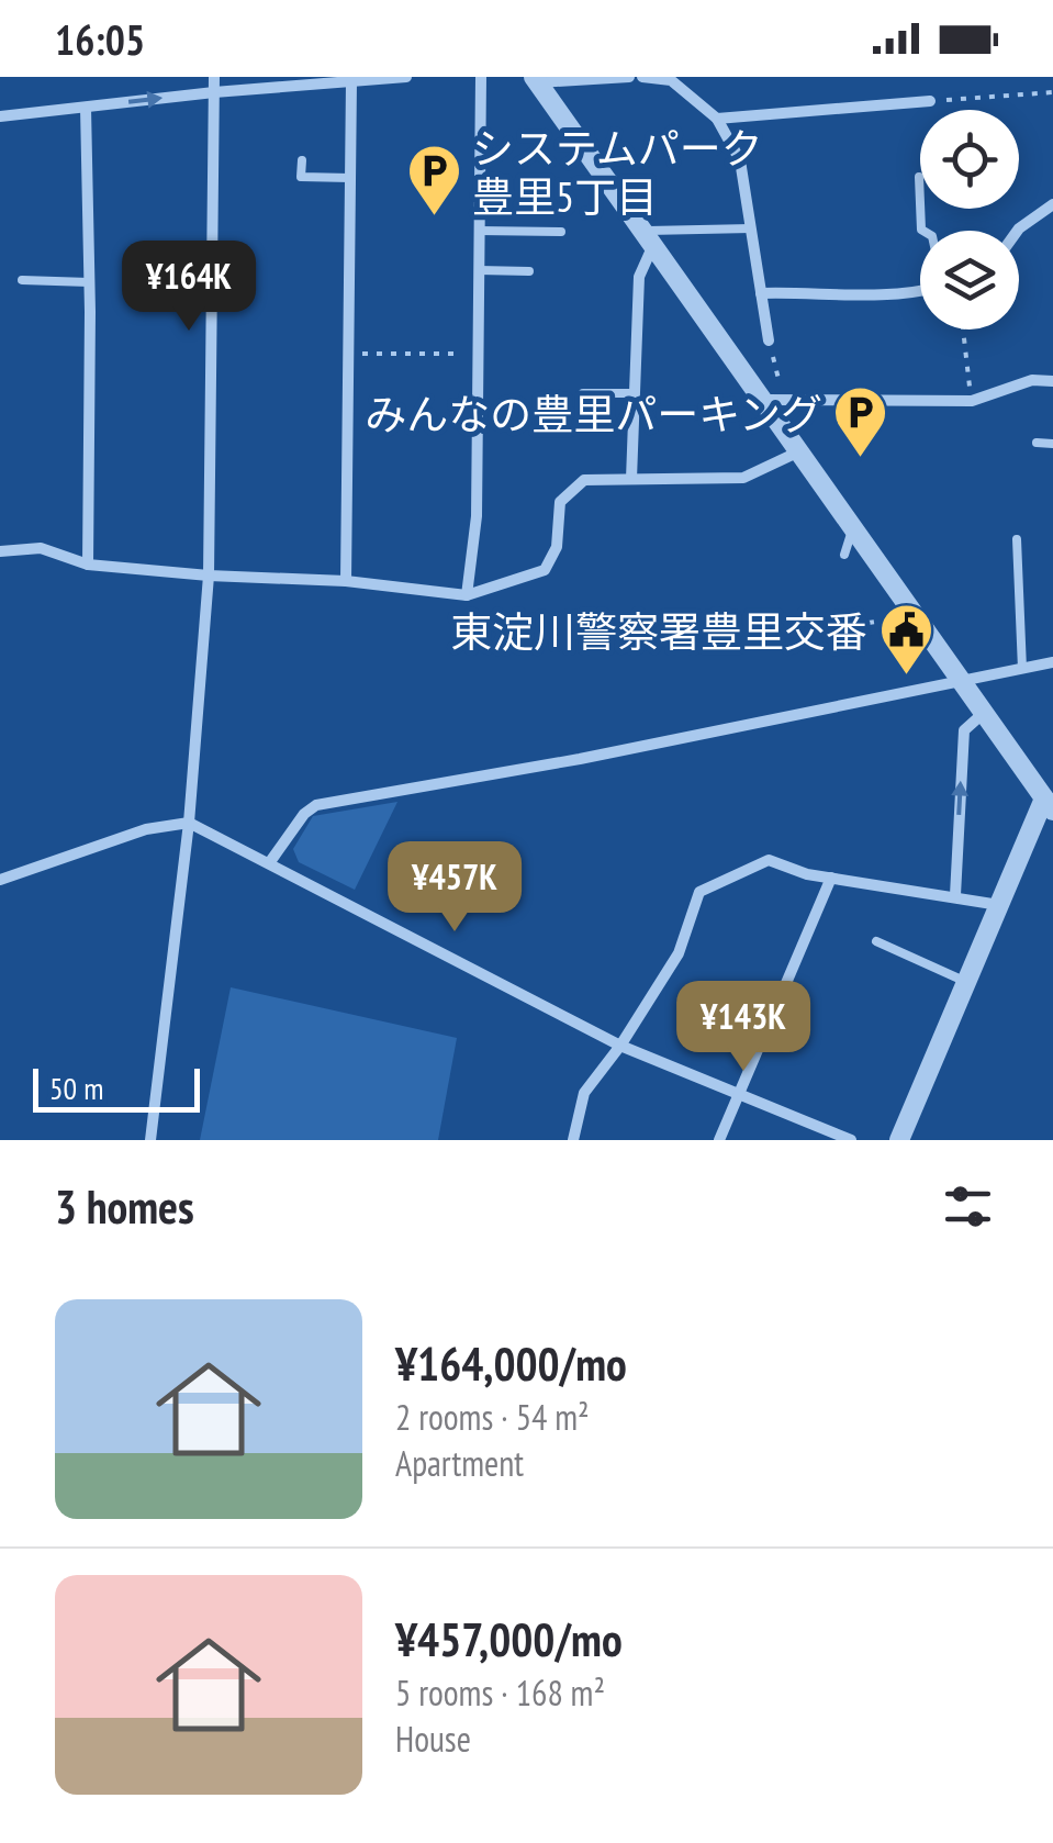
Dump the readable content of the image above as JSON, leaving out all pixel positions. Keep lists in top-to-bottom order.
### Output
{
  "places": {
    "parking": ["システムパーク 豊里5丁目", "みんなの豊里パーキング"],
    "public building": ["東淀川警察署豊里交番"]
  },
  "scale_bar": "50 m",
  "page": {
    "status": "16:05",
    "price": ["¥164K", "¥457K", "¥143K"],
    "scale": "50 m",
    "heading": "3 homes",
    "list": [
      {
        "name": "¥164,000/mo",
        "note": "2 rooms · 54 m² · Apartment"
      },
      {
        "name": "¥457,000/mo",
        "note": "5 rooms · 168 m² · House"
      }
    ]
  }
}
